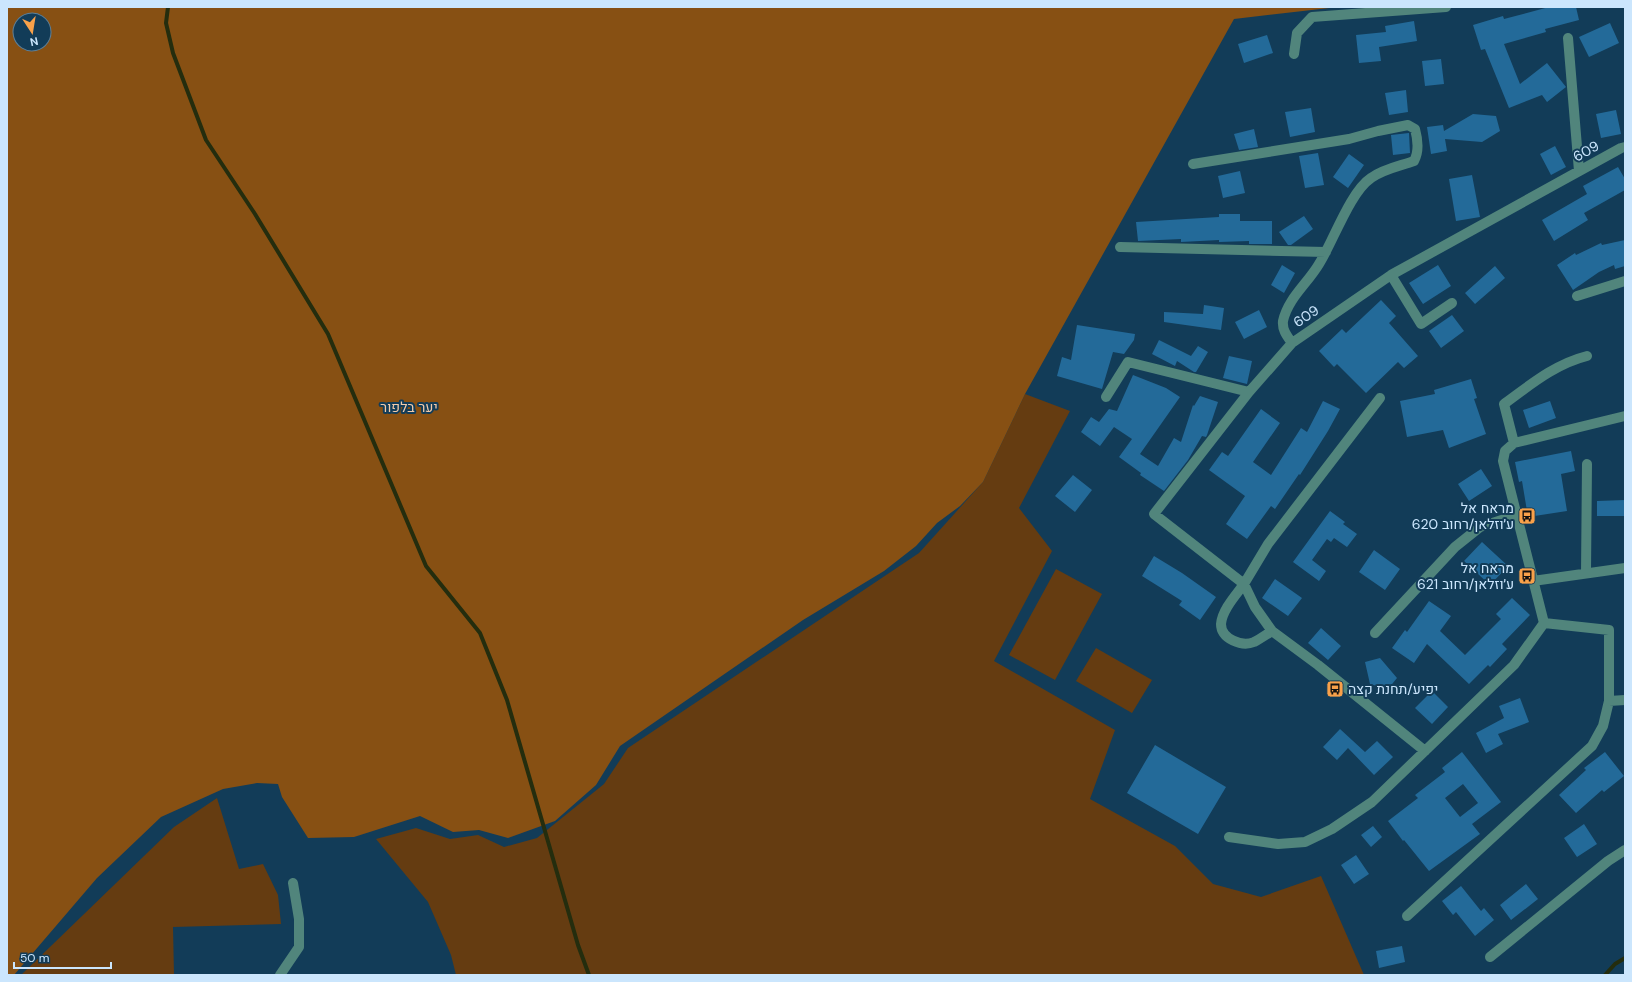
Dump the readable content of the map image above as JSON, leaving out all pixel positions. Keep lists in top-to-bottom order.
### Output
{
  "streets": {
    "street": ["609"]
  },
  "parks": ["יער בלפור"],
  "places": {
    "bus stop": ["מראח אל ע׳וזלאן/רחוב 620", "מראח אל ע׳וזלאן/רחוב 621", "יפיע/תחנת קצה"]
  },
  "scale_bar": "50 m",
  "north": "bottom"
}
